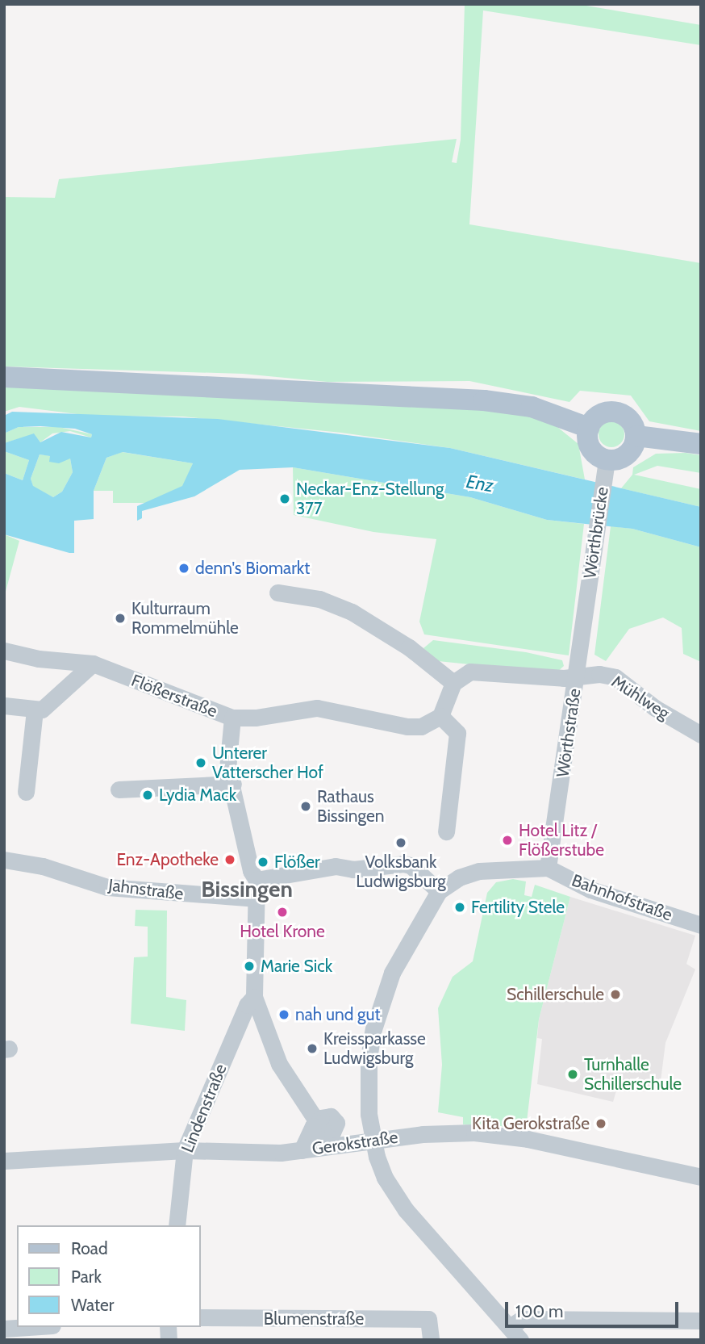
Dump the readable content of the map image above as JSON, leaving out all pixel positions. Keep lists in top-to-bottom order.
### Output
{
  "streets": {
    "street": [
      "Wörthbrücke",
      "Flößerstraße",
      "Mühlweg",
      "Wörthstraße",
      "Jahnstraße",
      "Bahnhofstraße",
      "Lindenstraße",
      "Gerokstraße",
      "Blumenstraße"
    ]
  },
  "crossings": [
    ["Wörthbrücke", "Wörthstraße"],
    ["Mühlweg", "Wörthstraße"],
    ["Wörthstraße", "Bahnhofstraße"],
    ["Lindenstraße", "Gerokstraße"]
  ],
  "districts": ["Bissingen"],
  "water": ["Enz"],
  "places": [
    "Neckar-Enz-Stellung 377",
    "denn's Biomarkt",
    "Kulturraum Rommelmühle",
    "Unterer Vatterscher Hof",
    "Lydia Mack",
    "Rathaus Bissingen",
    "Hotel Litz / Flößerstube",
    "Volksbank Ludwigsburg",
    "Enz-Apotheke",
    "Flößer",
    "Fertility Stele",
    "Hotel Krone",
    "Marie Sick",
    "Schillerschule",
    "nah und gut",
    "Kreissparkasse Ludwigsburg",
    "Turnhalle Schillerschule",
    "Kita Gerokstraße"
  ],
  "legend": ["Road", "Park", "Water"],
  "scale_bar": "100 m"
}
